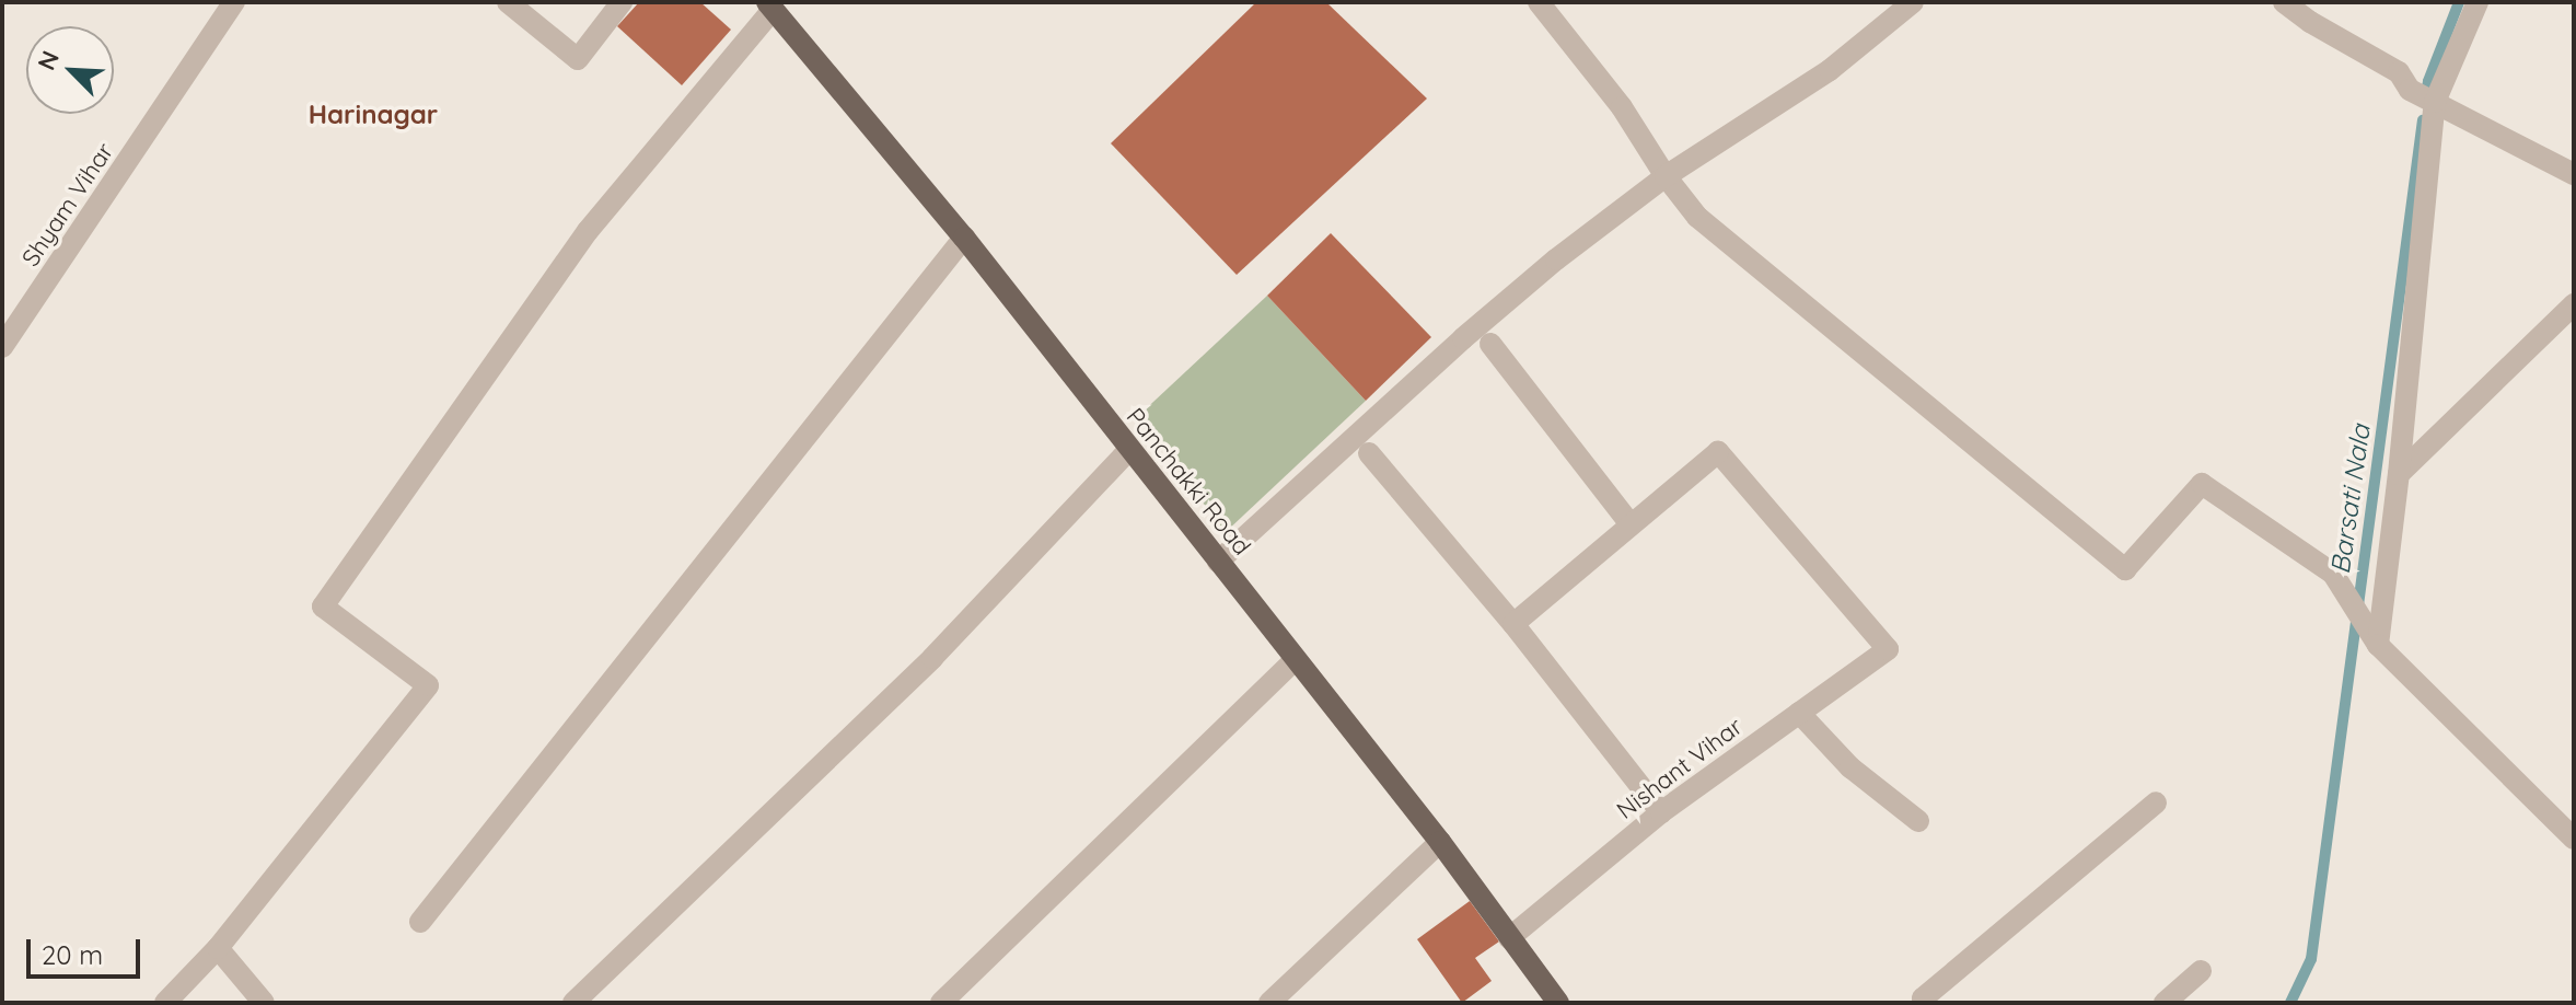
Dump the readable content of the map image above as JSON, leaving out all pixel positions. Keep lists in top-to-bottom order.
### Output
{
  "streets": {
    "main road": ["Panchakki Road"],
    "street": ["Shyam Vihar", "Nishant Vihar"]
  },
  "crossings": [
    ["Panchakki Road", "Nishant Vihar"]
  ],
  "districts": ["Harinagar"],
  "water": ["Barsati Nala"],
  "scale_bar": "20 m",
  "north": "top left"
}
